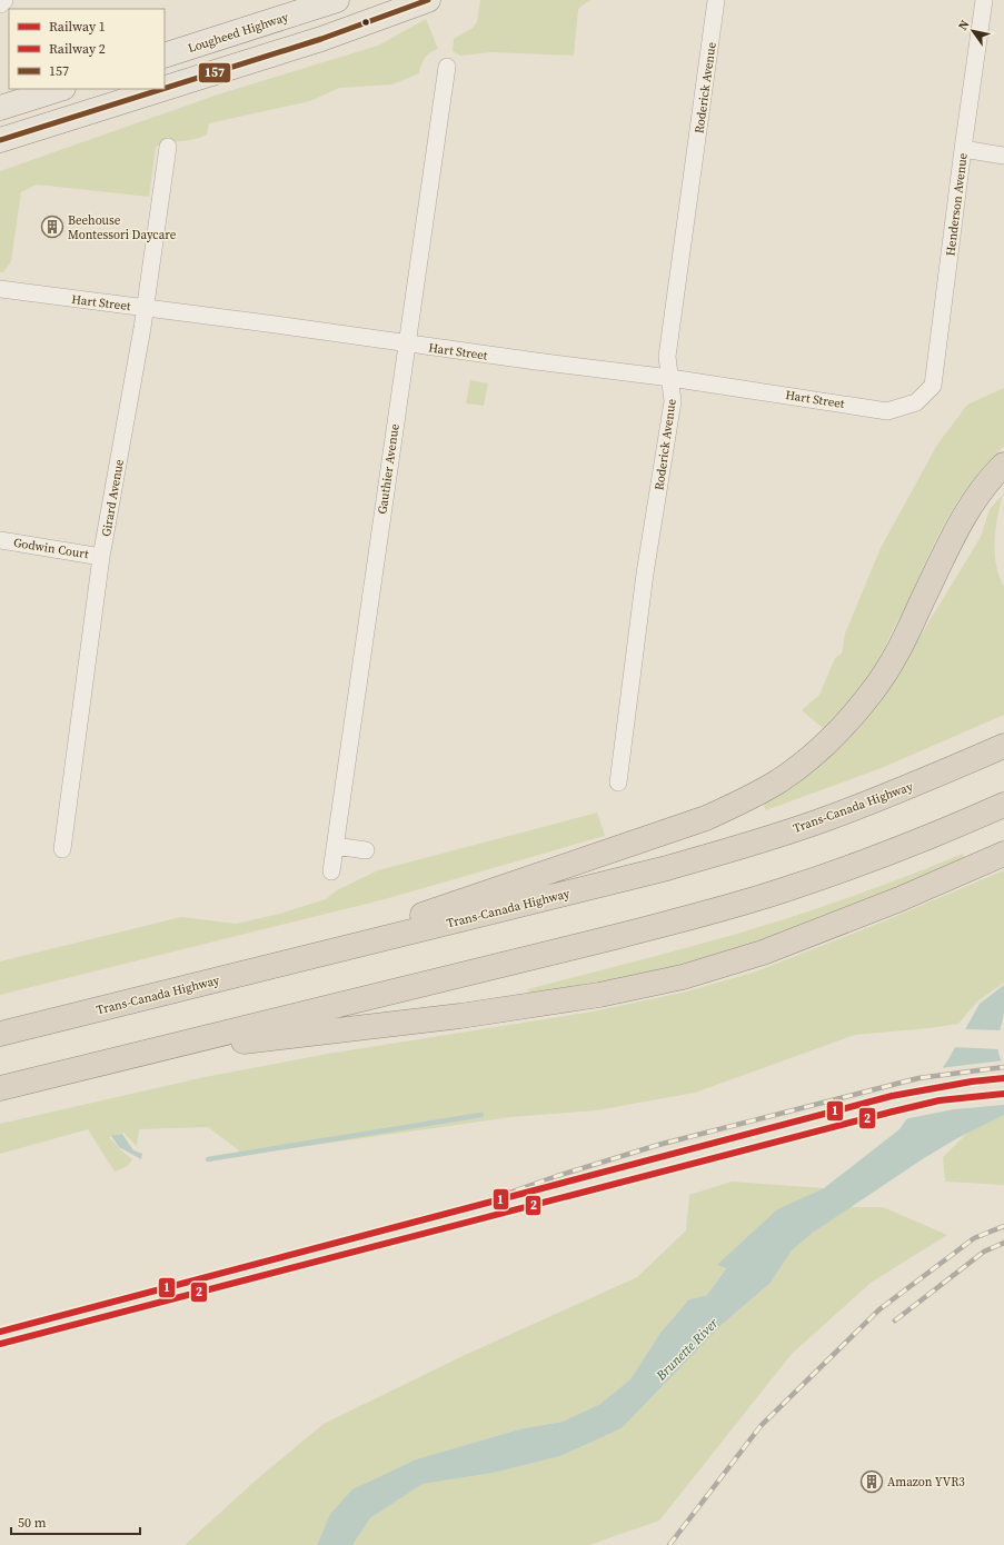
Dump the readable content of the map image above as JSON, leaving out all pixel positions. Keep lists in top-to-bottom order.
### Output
{
  "streets": {
    "highway": ["Trans-Canada Highway"],
    "main road": ["Lougheed Highway"],
    "street": [
      "Roderick Avenue",
      "Henderson Avenue",
      "Hart Street",
      "Gauthier Avenue",
      "Girard Avenue",
      "Godwin Court"
    ]
  },
  "crossings": [
    ["Roderick Avenue", "Hart Street"],
    ["Henderson Avenue", "Hart Street"],
    ["Hart Street", "Gauthier Avenue"],
    ["Hart Street", "Girard Avenue"],
    ["Girard Avenue", "Godwin Court"]
  ],
  "water": ["Brunette River"],
  "places": {
    "building": ["Beehouse Montessori Daycare", "Amazon YVR3"]
  },
  "lines": ["transit line 157", "rail line 1", "rail line 2"],
  "legend": ["Railway 1", "Railway 2", "157"],
  "scale_bar": "50 m",
  "north": "top left"
}
